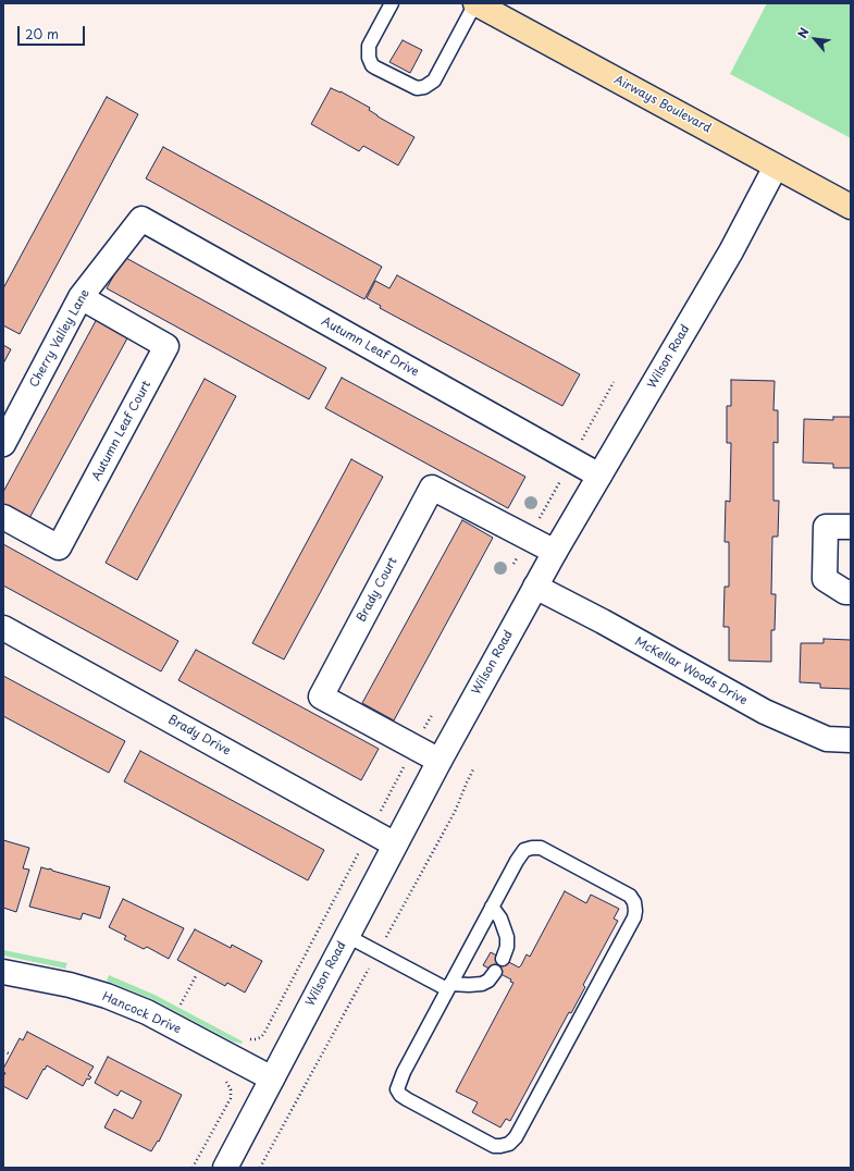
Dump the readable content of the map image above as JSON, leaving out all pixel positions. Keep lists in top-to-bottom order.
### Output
{
  "streets": {
    "main road": ["Airways Boulevard"],
    "street": [
      "Cherry Valley Lane",
      "Autumn Leaf Drive",
      "Wilson Road",
      "Autumn Leaf Court",
      "Brady Court",
      "McKellar Woods Drive",
      "Brady Drive",
      "Hancock Drive"
    ]
  },
  "crossings": [
    ["Airways Boulevard", "Wilson Road"],
    ["Cherry Valley Lane", "Autumn Leaf Drive"],
    ["Cherry Valley Lane", "Autumn Leaf Court"],
    ["Autumn Leaf Drive", "Wilson Road"],
    ["Wilson Road", "Brady Court"],
    ["Wilson Road", "McKellar Woods Drive"],
    ["Wilson Road", "Brady Drive"],
    ["Wilson Road", "Hancock Drive"]
  ],
  "scale_bar": "20 m",
  "north": "top left"
}
